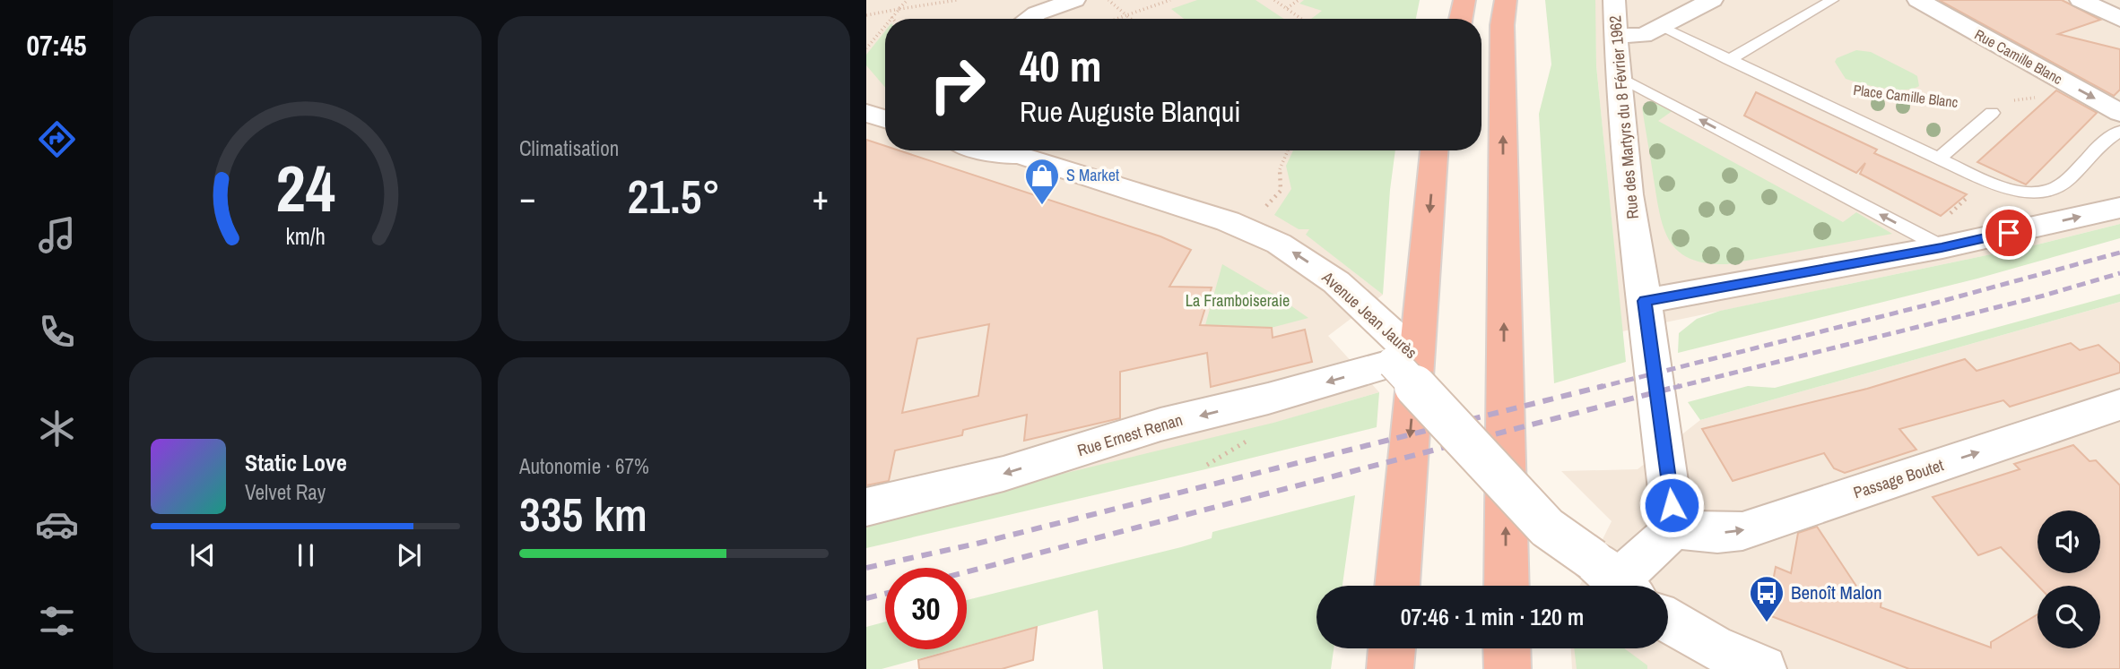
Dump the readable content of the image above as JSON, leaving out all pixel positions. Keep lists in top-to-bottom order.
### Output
{
  "streets": {
    "street": [
      "Rue Camille Blanc",
      "Rue des Martyrs du 8 Février 1962",
      "Avenue Jean Jaurès",
      "Rue Ernest Renan",
      "Passage Boutet"
    ],
    "lane": ["Place Camille Blanc"]
  },
  "crossings": [
    ["Rue des Martyrs du 8 Février 1962", "Passage Boutet"],
    ["Avenue Jean Jaurès", "Rue Ernest Renan"]
  ],
  "one_way": ["Rue Ernest Renan"],
  "parks": ["La Framboiseraie"],
  "places": {
    "shop": ["S Market"],
    "bus stop": ["Benoît Malon"]
  },
  "page": {
    "tabs": "07:45",
    "tile": [
      "Climatisation",
      ["Autonomie · 67%", "335 km"]
    ],
    "turn": ["40 m", "Rue Auguste Blanqui"],
    "heat": ["−", "21.5°", "+"],
    "song": ["Static Love", "Velvet Ray"],
    "limit": "30",
    "trip": "07:46 · 1 min · 120 m",
    "gauge": ["24", "km/h"]
  }
}
